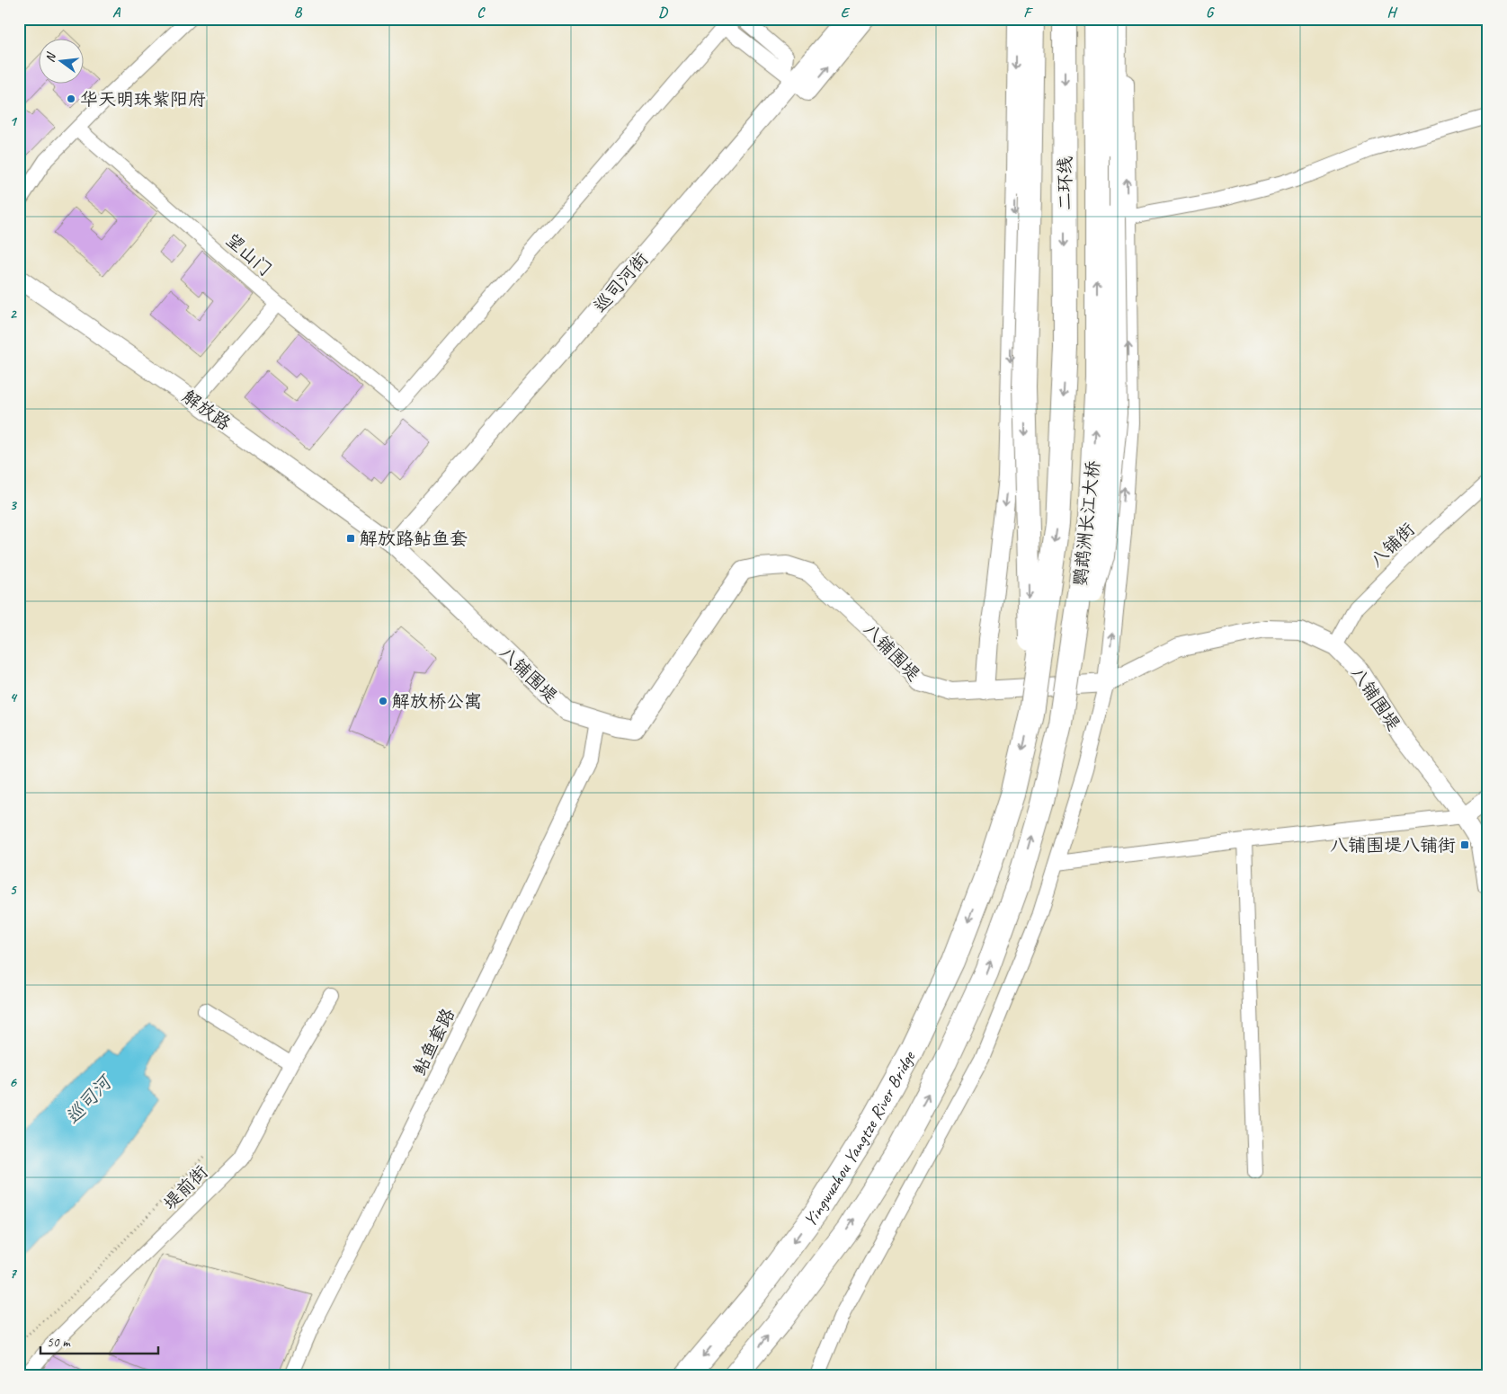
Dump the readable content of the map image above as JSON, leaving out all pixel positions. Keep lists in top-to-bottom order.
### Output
{
  "streets": {
    "highway": ["二环线", "鹦鹉洲长江大桥"],
    "street": [
      "望山门",
      "巡司河街",
      "解放路",
      "八铺街",
      "八铺围堤",
      "鲇鱼套路",
      "堤前街"
    ]
  },
  "crossings": [
    ["二环线", "鹦鹉洲长江大桥"],
    ["望山门", "巡司河街"],
    ["巡司河街", "解放路"],
    ["巡司河街", "八铺围堤"],
    ["解放路", "八铺围堤"],
    ["八铺街", "八铺围堤"],
    ["八铺围堤", "鲇鱼套路"]
  ],
  "water": ["巡司河"],
  "places": {
    "other": ["华天明珠紫阳府", "解放桥公寓"],
    "transit": ["解放路鲇鱼套", "八铺围堤八铺街"]
  },
  "scale_bar": "50 m",
  "north": "left",
  "grid": {
    "columns": [
      "A",
      "B",
      "C",
      "D",
      "E",
      "F",
      "G",
      "H"
    ],
    "rows": [
      "1",
      "2",
      "3",
      "4",
      "5",
      "6",
      "7"
    ]
  }
}
